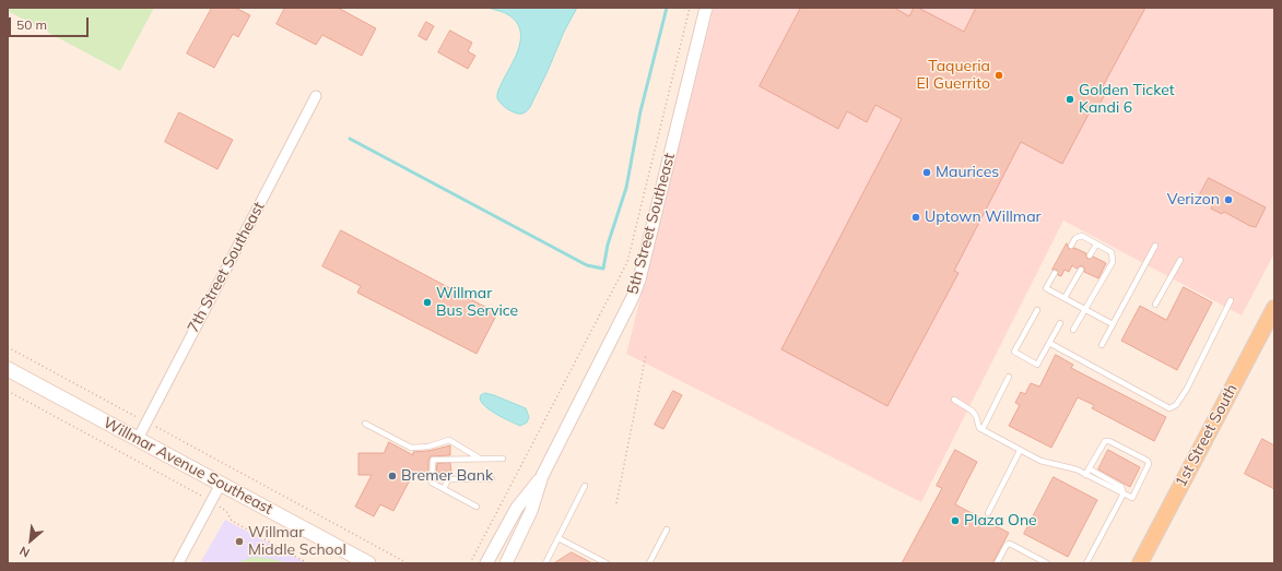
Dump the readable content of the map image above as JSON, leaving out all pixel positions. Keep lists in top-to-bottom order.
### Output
{
  "streets": {
    "main road": ["1st Street South", "Willmar Avenue Southeast"],
    "street": ["5th Street Southeast", "7th Street Southeast"]
  },
  "crossings": [
    ["7th Street Southeast", "Willmar Avenue Southeast"]
  ],
  "places": [
    "Taqueria El Guerrito",
    "Golden Ticket Kandi 6",
    "Maurices",
    "Verizon",
    "Uptown Willmar",
    "Willmar Bus Service",
    "Bremer Bank",
    "Plaza One",
    "Willmar Middle School"
  ],
  "scale_bar": "50 m",
  "north": "bottom left"
}
